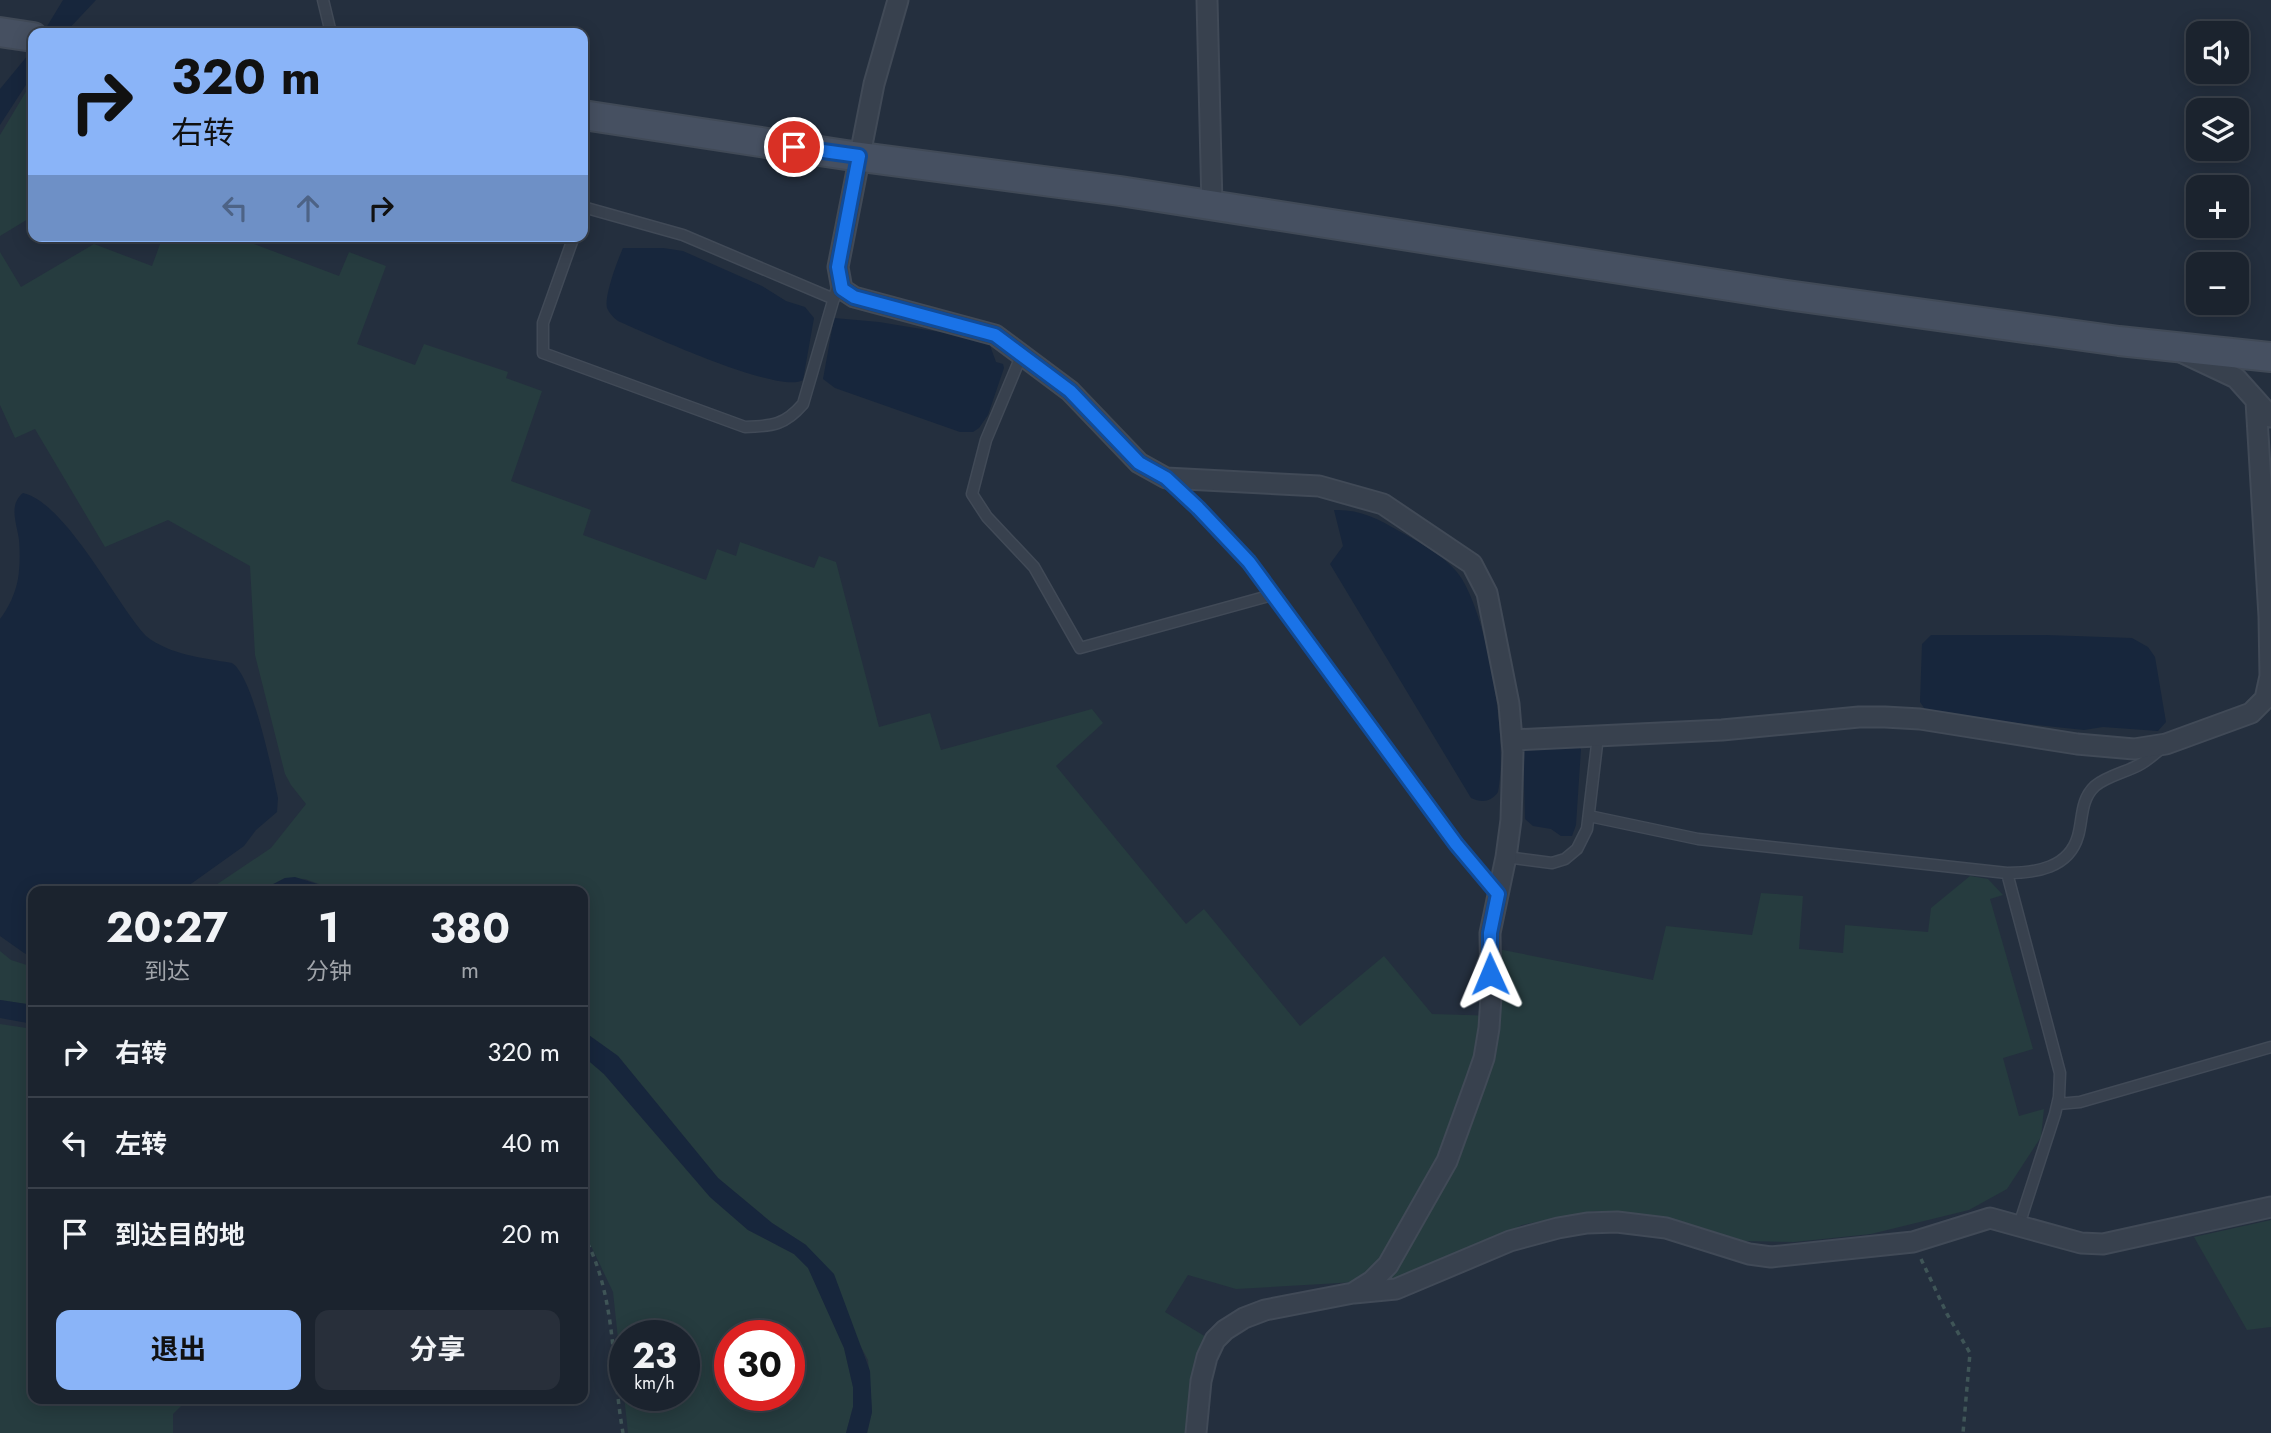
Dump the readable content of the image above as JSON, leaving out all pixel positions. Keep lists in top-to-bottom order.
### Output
{
  "page": {
    "map_buttons": ["+", "−"],
    "turn": ["320 m", "右转"],
    "eta": [
      "20:27",
      "到达",
      "1",
      "分钟",
      "380",
      "m"
    ],
    "list": [
      {
        "name": "右转",
        "value": "320 m"
      },
      {
        "name": "左转",
        "value": "40 m"
      },
      {
        "name": "到达目的地",
        "value": "20 m"
      }
    ],
    "buttons": ["退出", "分享"],
    "speed": "23 km/h",
    "limit": "30"
  }
}
